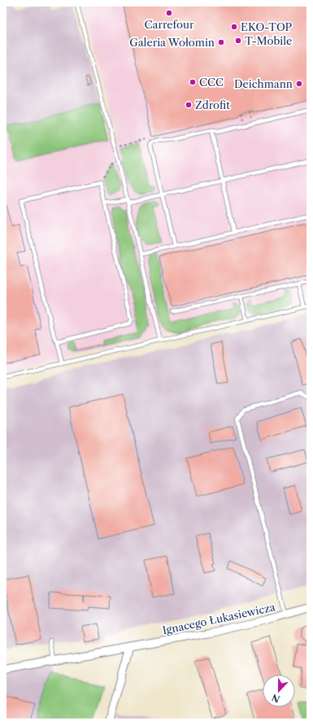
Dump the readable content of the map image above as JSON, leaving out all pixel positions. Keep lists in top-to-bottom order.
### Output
{
  "streets": {
    "street": ["Ignacego Łukasiewicza"]
  },
  "places": [
    "Carrefour",
    "EKO-TOP",
    "T-Mobile",
    "Galeria Wołomin",
    "CCC",
    "Deichmann",
    "Zdrofit"
  ],
  "north": "bottom"
}
